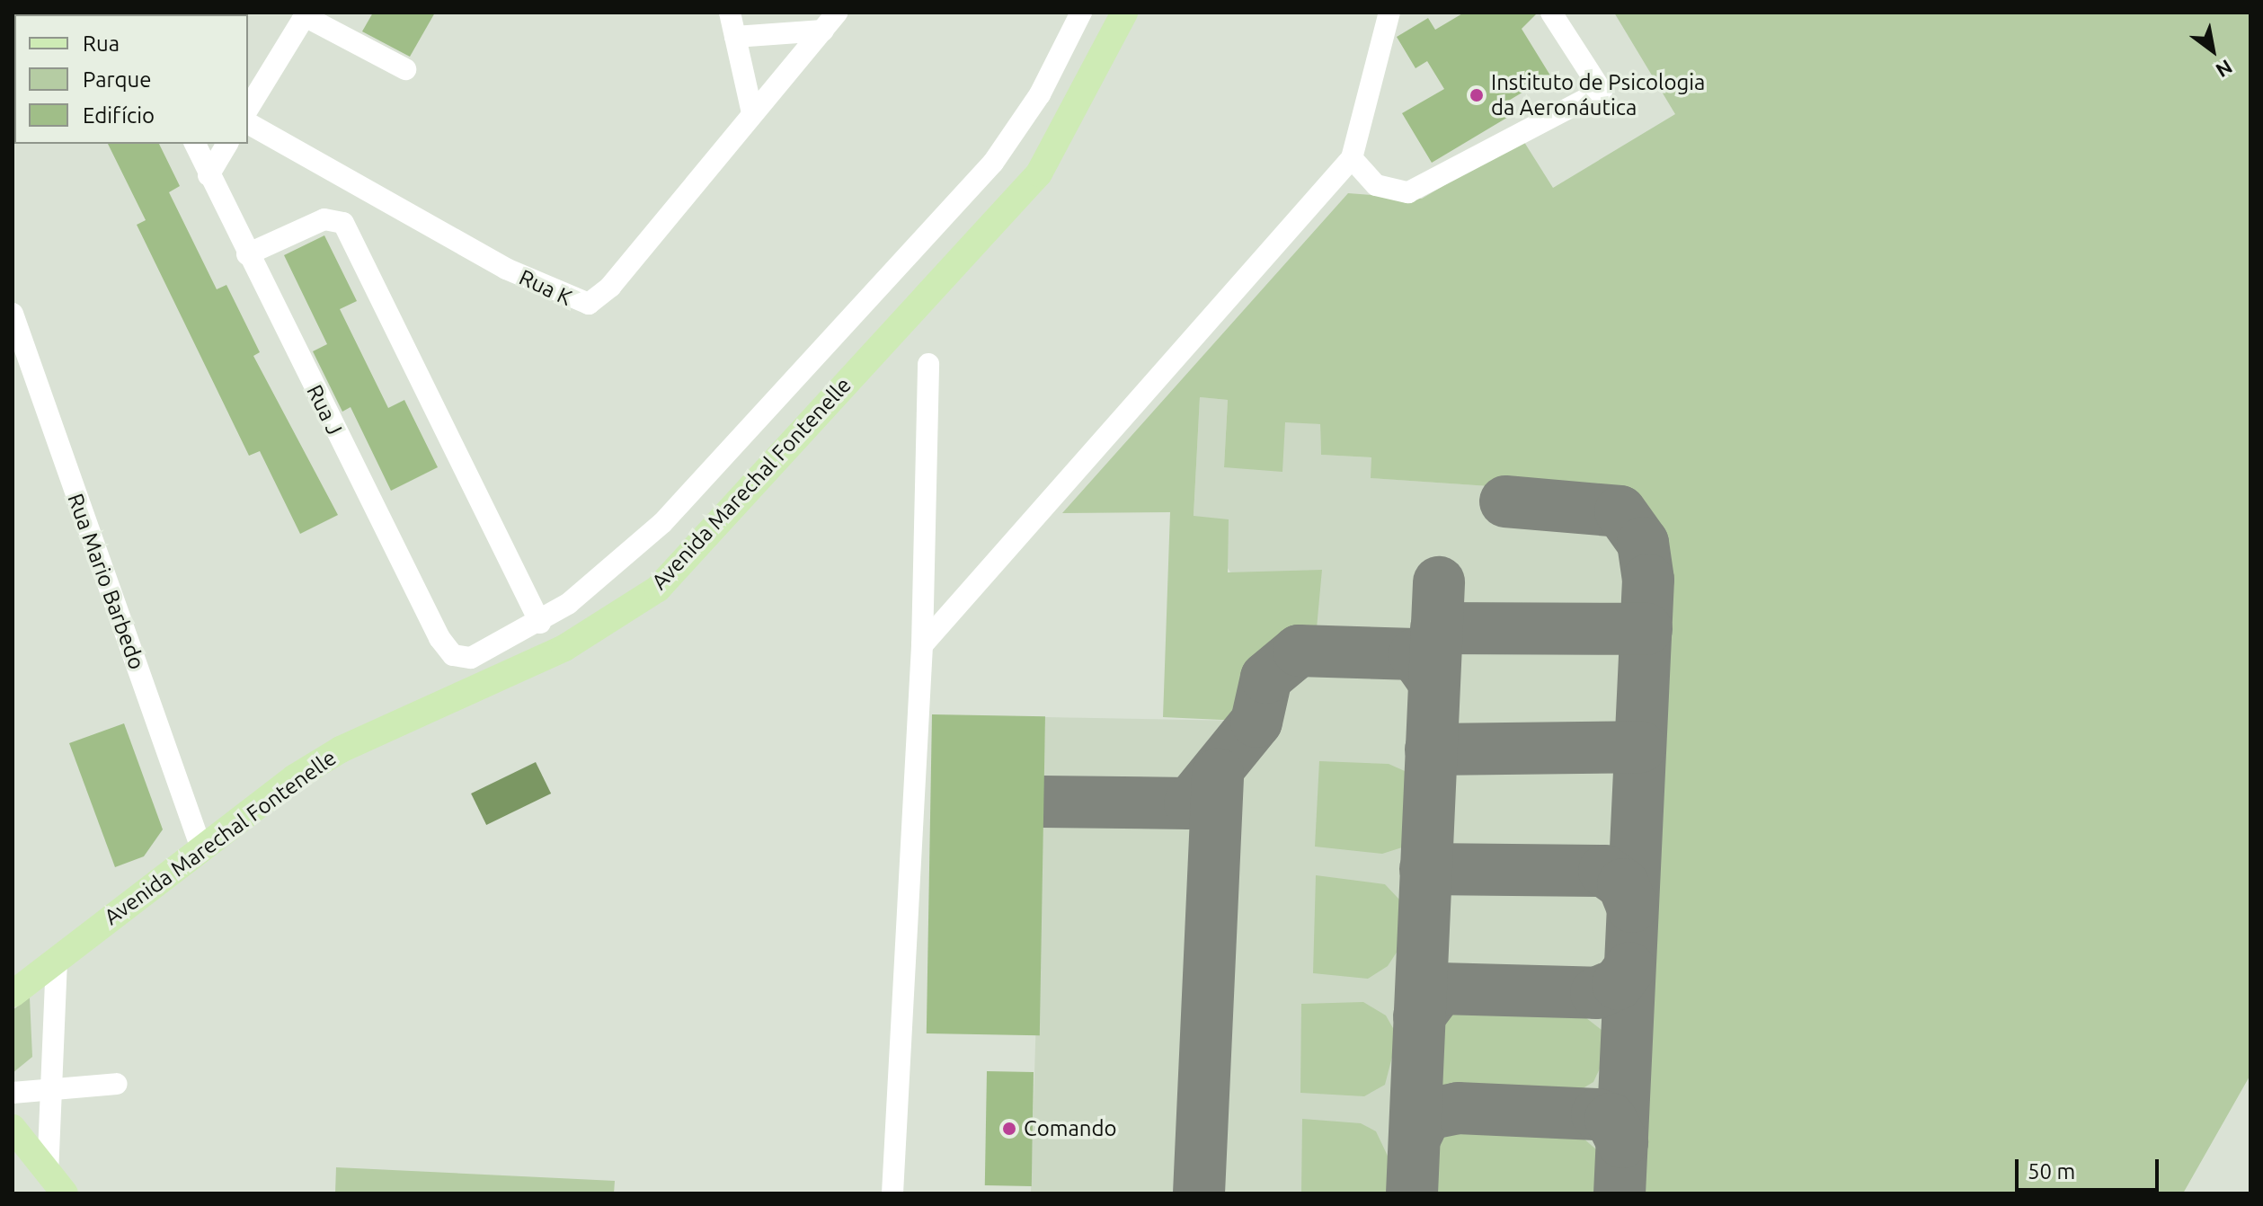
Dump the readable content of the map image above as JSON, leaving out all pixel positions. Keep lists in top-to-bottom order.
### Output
{
  "streets": {
    "main road": ["Avenida Marechal Fontenelle"],
    "street": ["Rua K", "Rua J", "Rua Mario Barbedo"]
  },
  "crossings": [
    ["Avenida Marechal Fontenelle", "Rua Mario Barbedo"]
  ],
  "places": ["Instituto de Psicologia da Aeronáutica", "Comando"],
  "legend": ["Rua", "Parque", "Edifício"],
  "scale_bar": "50 m",
  "north": "bottom right"
}
